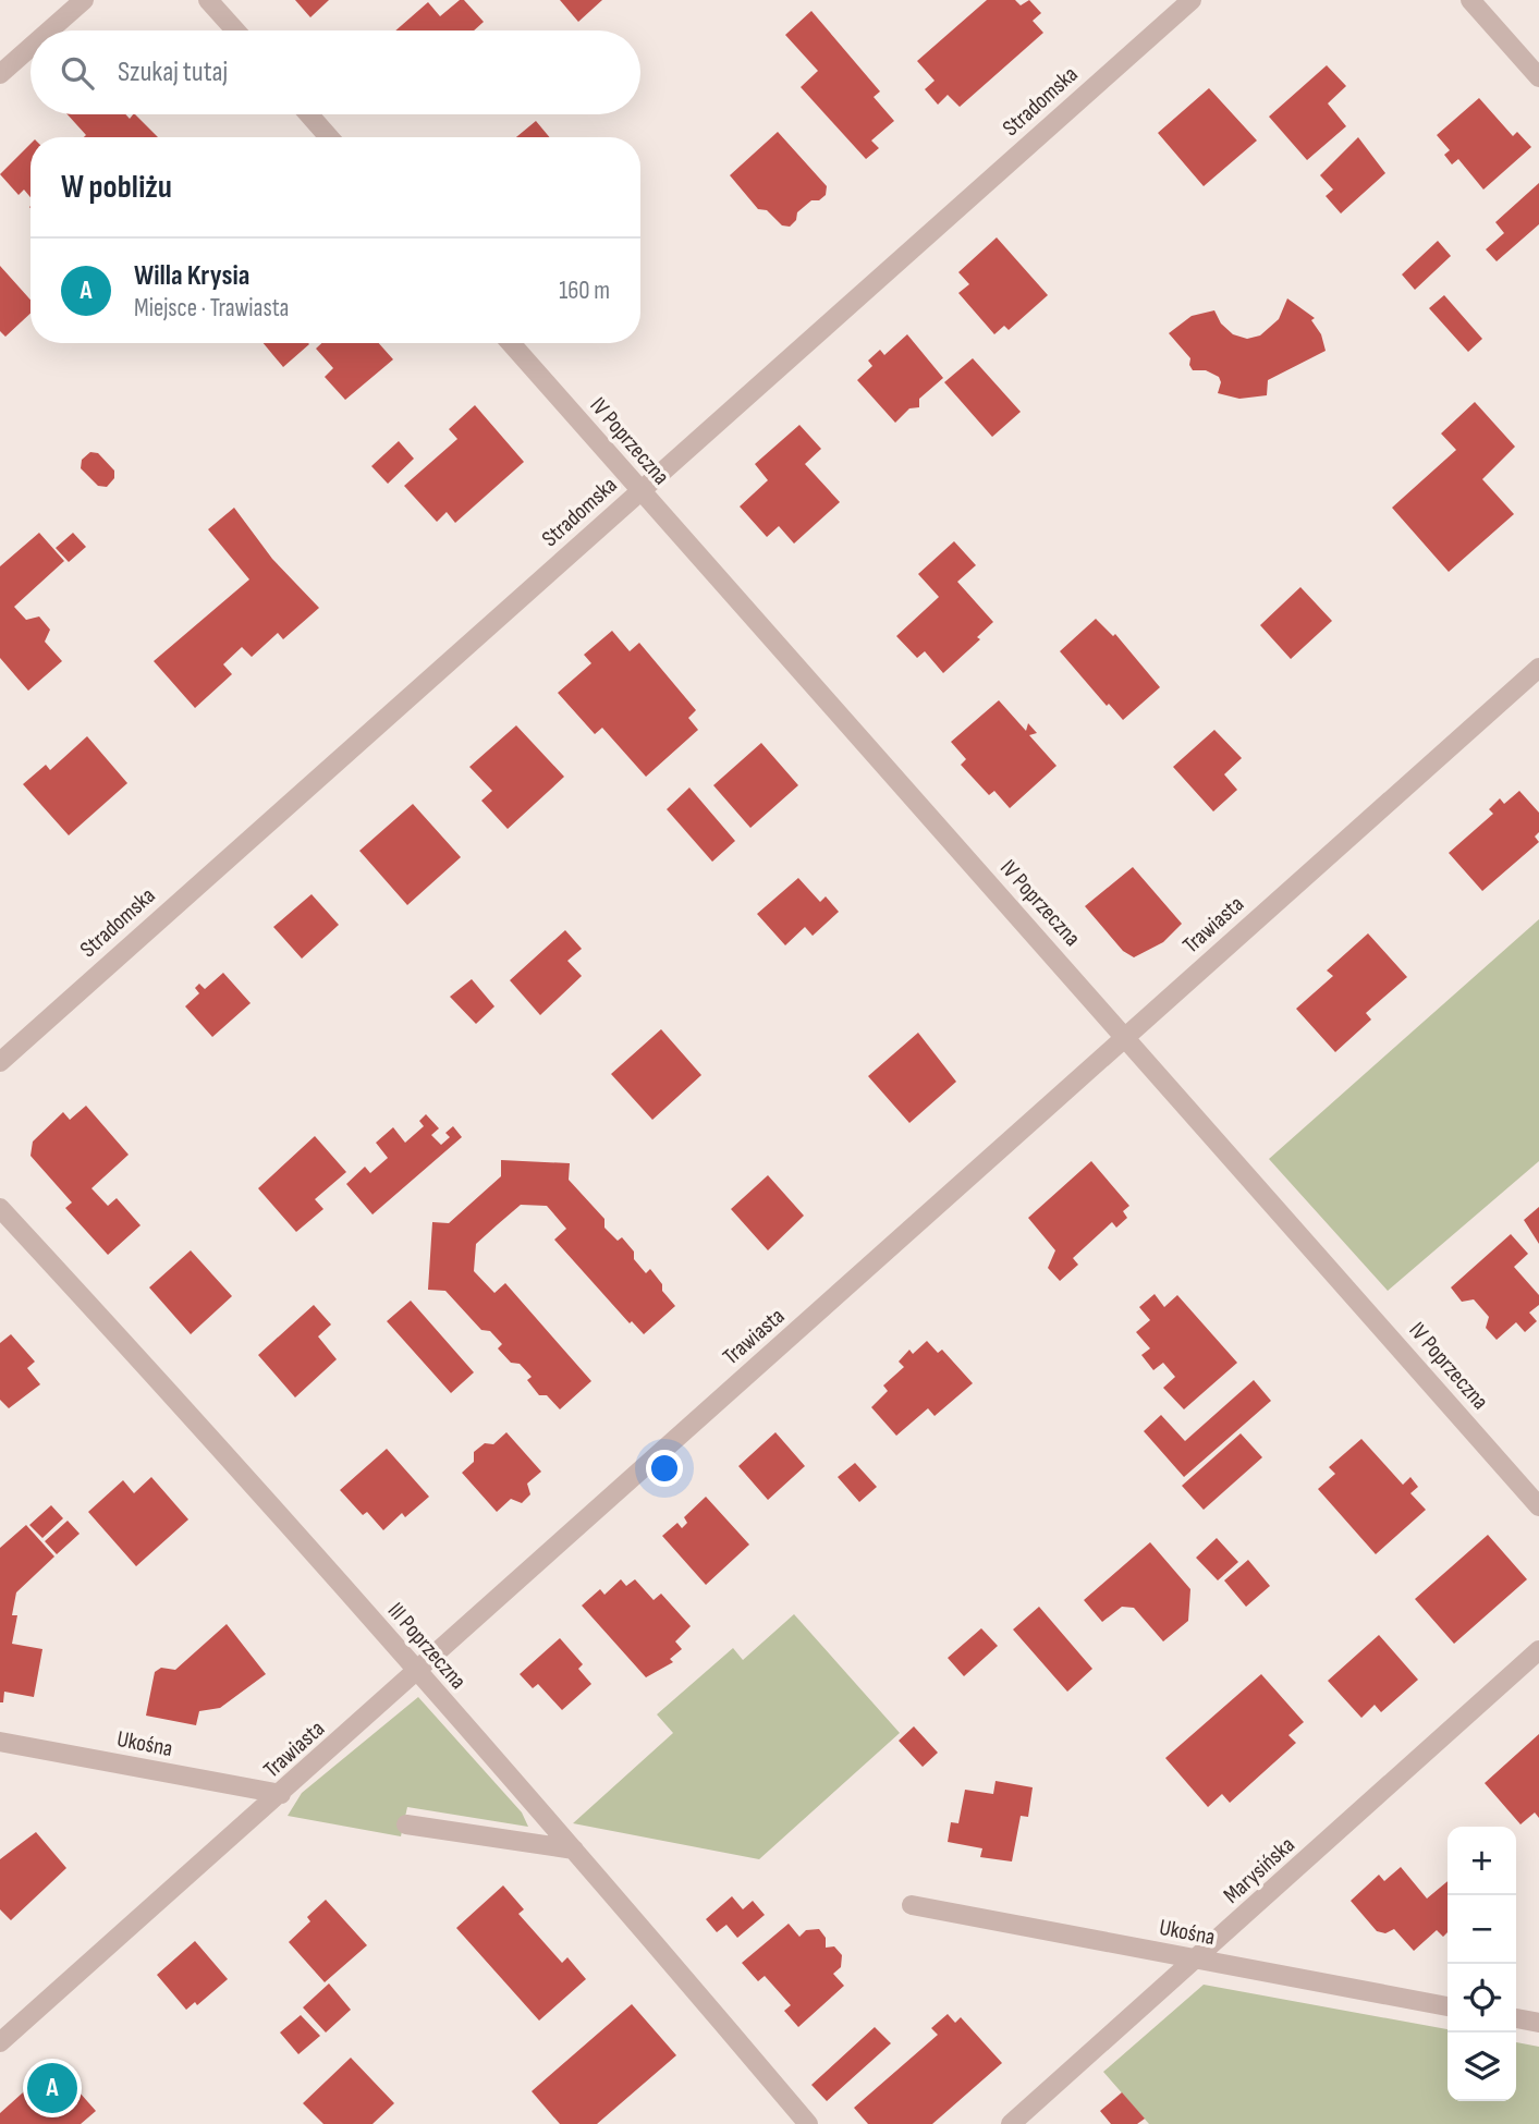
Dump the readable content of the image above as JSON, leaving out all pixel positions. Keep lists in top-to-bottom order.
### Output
{
  "streets": {
    "street": [
      "Stradomska",
      "IV Poprzeczna",
      "Trawiasta",
      "III Poprzeczna",
      "Ukośna",
      "Marysińska"
    ]
  },
  "crossings": [
    ["Stradomska", "IV Poprzeczna"],
    ["IV Poprzeczna", "Trawiasta"],
    ["Trawiasta", "III Poprzeczna"],
    ["Trawiasta", "Ukośna"],
    ["Ukośna", "Marysińska"]
  ],
  "page": {
    "search": "Szukaj tutaj",
    "heading": "W pobliżu",
    "list": [
      {
        "mark": "A",
        "name": "Willa Krysia",
        "note": "Miejsce · Trawiasta",
        "value": "160 m"
      }
    ],
    "map_buttons": ["+", "−"],
    "pins": "A"
  }
}
